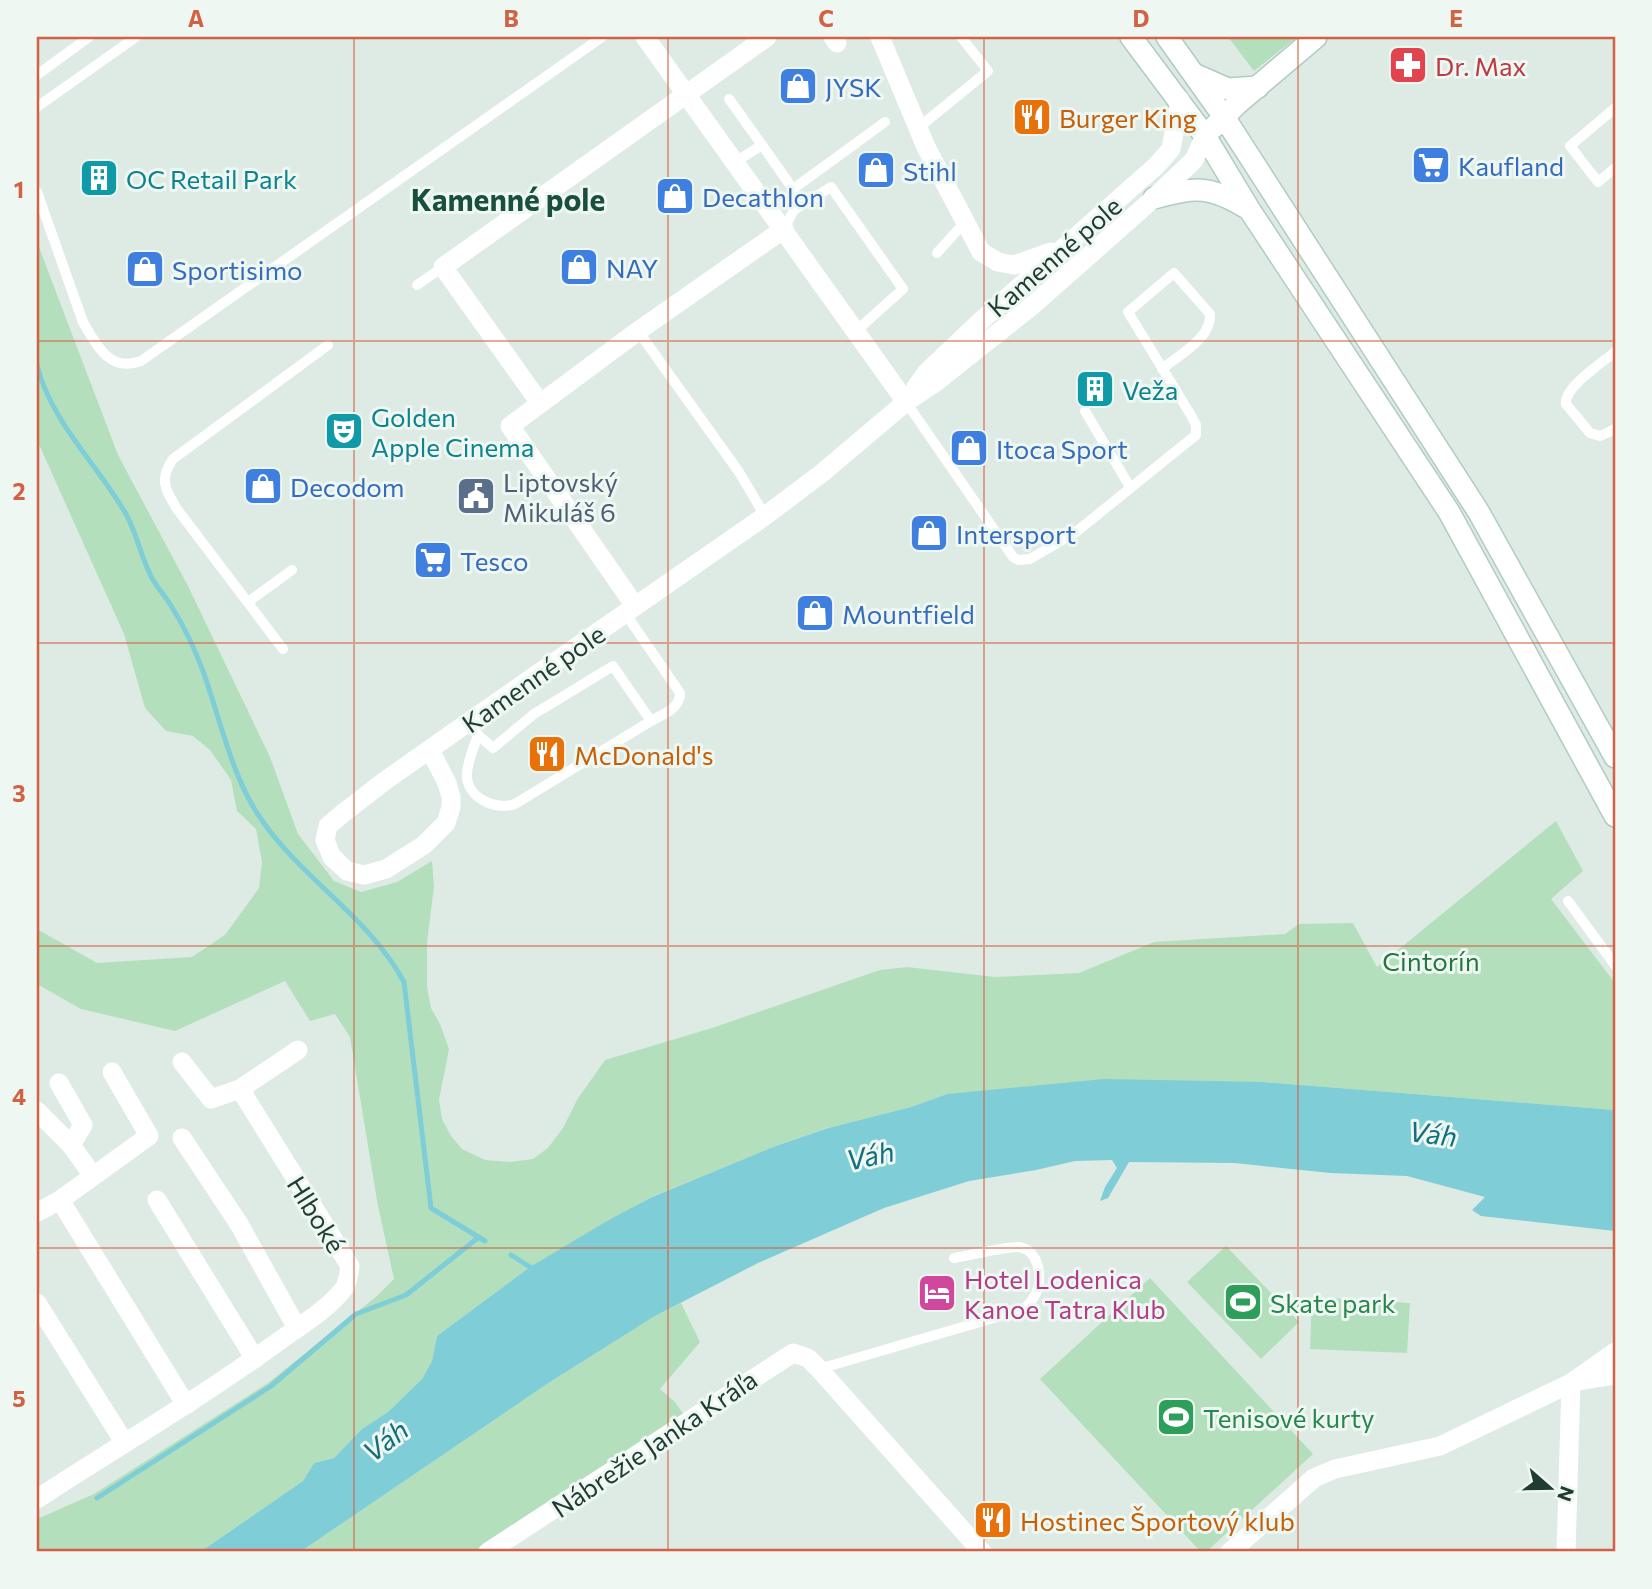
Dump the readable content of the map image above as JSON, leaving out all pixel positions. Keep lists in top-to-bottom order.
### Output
{
  "streets": {
    "street": ["Kamenné pole", "Hlboké", "Nábrežie Janka Kráľa"]
  },
  "districts": ["Kamenné pole"],
  "water": ["Váh"],
  "parks": ["Cintorín"],
  "places": {
    "pharmacy": ["Dr. Max"],
    "shop": [
      "JYSK",
      "Stihl",
      "Decathlon",
      "NAY",
      "Sportisimo",
      "Itoca Sport",
      "Decodom",
      "Intersport",
      "Mountfield"
    ],
    "restaurant": ["Burger King", "McDonald's", "Hostinec Športový klub"],
    "supermarket": ["Kaufland", "Tesco"],
    "building": ["OC Retail Park", "Veža"],
    "theatre": ["Golden Apple Cinema"],
    "public building": ["Liptovský Mikuláš 6"],
    "hotel": ["Hotel Lodenica Kanoe Tatra Klub"],
    "sports": ["Skate park", "Tenisové kurty"]
  },
  "north": "right",
  "grid": {
    "columns": [
      "A",
      "B",
      "C",
      "D",
      "E"
    ],
    "rows": [
      "1",
      "2",
      "3",
      "4",
      "5"
    ]
  }
}
